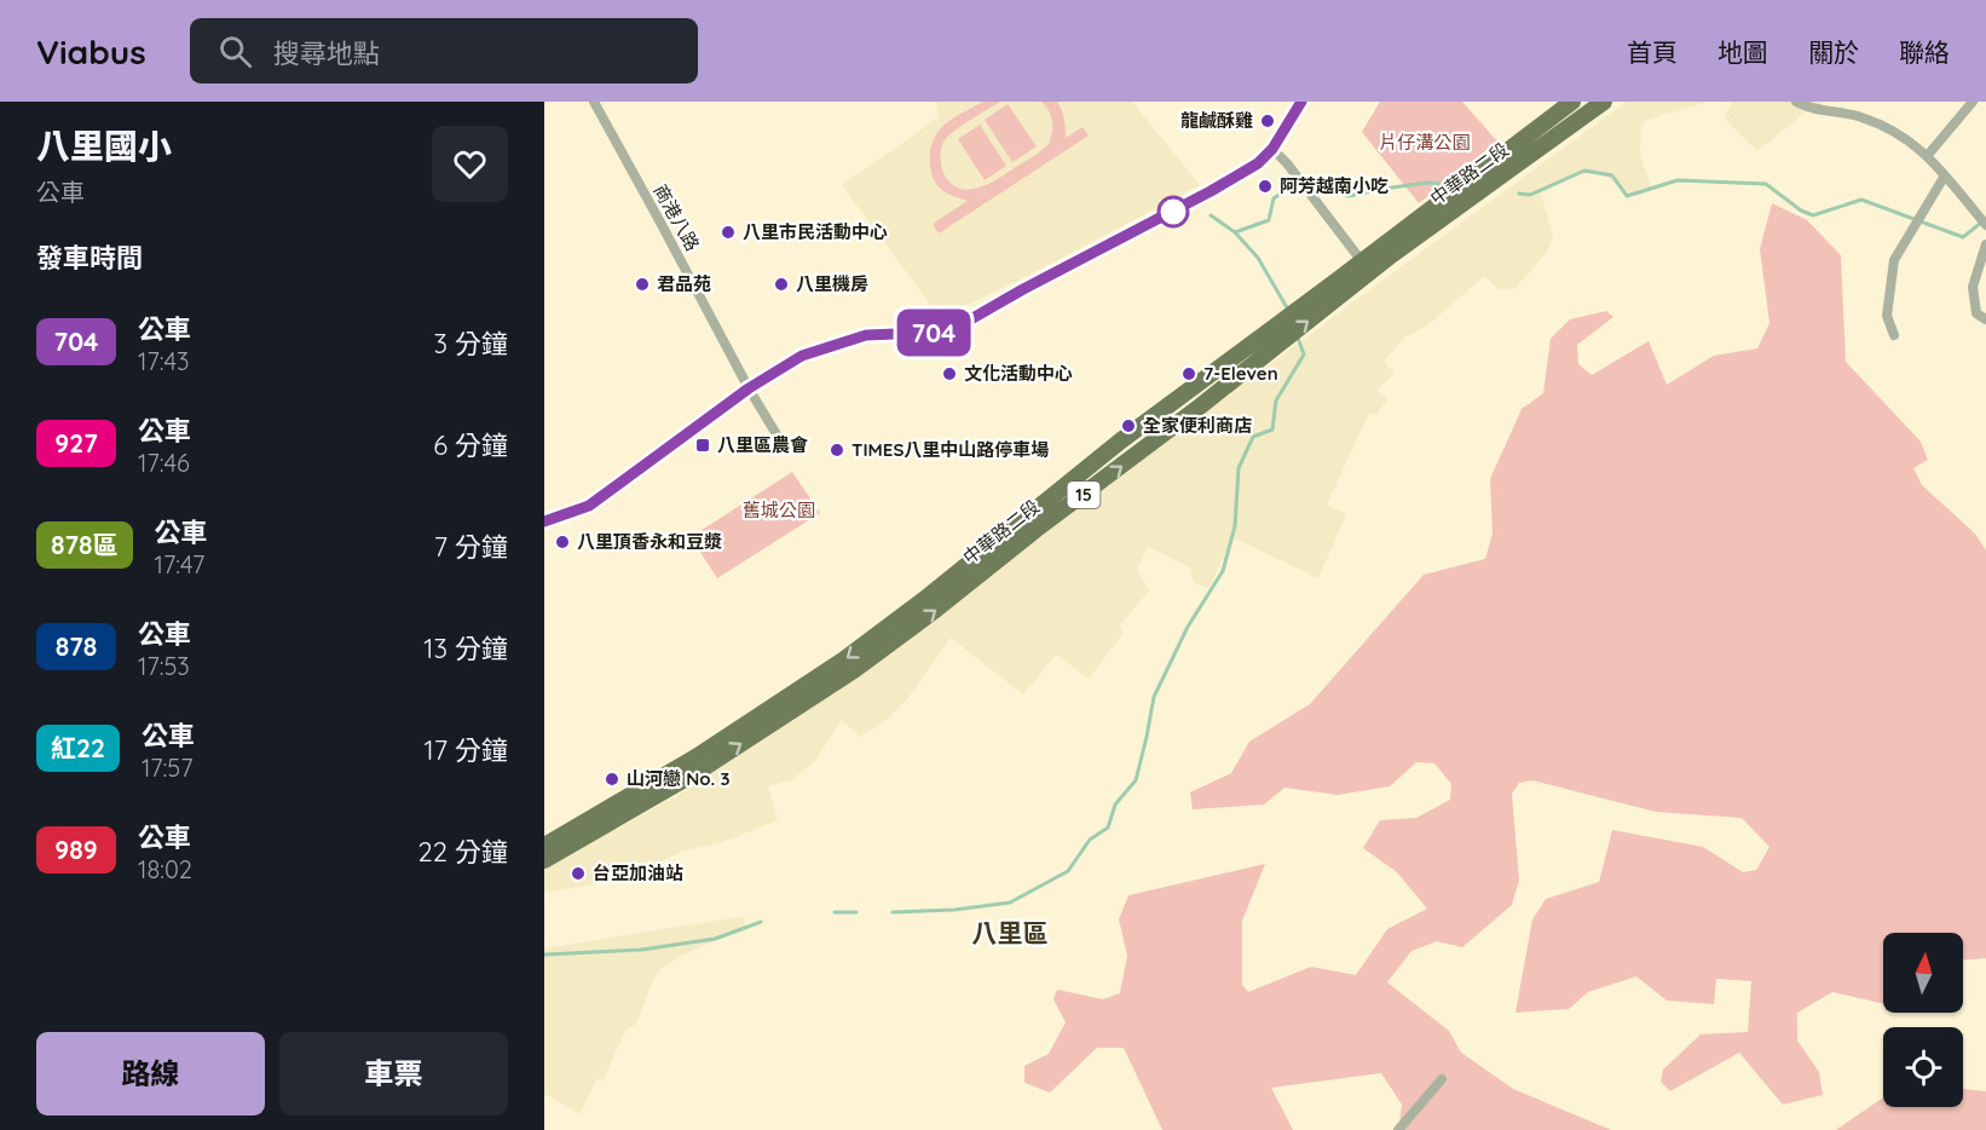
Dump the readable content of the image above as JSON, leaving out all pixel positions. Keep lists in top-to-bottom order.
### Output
{
  "streets": {
    "main road": ["中華路二段", "15"],
    "street": ["商港八路"]
  },
  "districts": ["八里區"],
  "parks": ["片仔溝公園", "舊城公園"],
  "places": {
    "other": [
      "龍鹹酥雞",
      "阿芳越南小吃",
      "八里市民活動中心",
      "君品苑",
      "八里機房",
      "文化活動中心",
      "7-Eleven",
      "全家便利商店",
      "TIMES八里中山路停車場",
      "八里頂香永和豆漿",
      "山河戀 No. 3",
      "台亞加油站"
    ],
    "transit": ["八里區農會"]
  },
  "lines": ["bus line 704"],
  "north": "top",
  "page": {
    "header": "Viabus",
    "search": "搜尋地點",
    "nav": [
      "首頁",
      "地圖",
      "關於",
      "聯絡"
    ],
    "heading": [
      ["八里國小", "公車"],
      "發車時間"
    ],
    "on_map": "704",
    "list": [
      {
        "mark": "704",
        "name": "公車",
        "note": "17:43",
        "value": "3 分鐘"
      },
      {
        "mark": "927",
        "name": "公車",
        "note": "17:46",
        "value": "6 分鐘"
      },
      {
        "mark": "878區",
        "name": "公車",
        "note": "17:47",
        "value": "7 分鐘"
      },
      {
        "mark": "878",
        "name": "公車",
        "note": "17:53",
        "value": "13 分鐘"
      },
      {
        "mark": "紅22",
        "name": "公車",
        "note": "17:57",
        "value": "17 分鐘"
      },
      {
        "mark": "989",
        "name": "公車",
        "note": "18:02",
        "value": "22 分鐘"
      }
    ],
    "buttons": ["路線", "車票"]
  }
}
